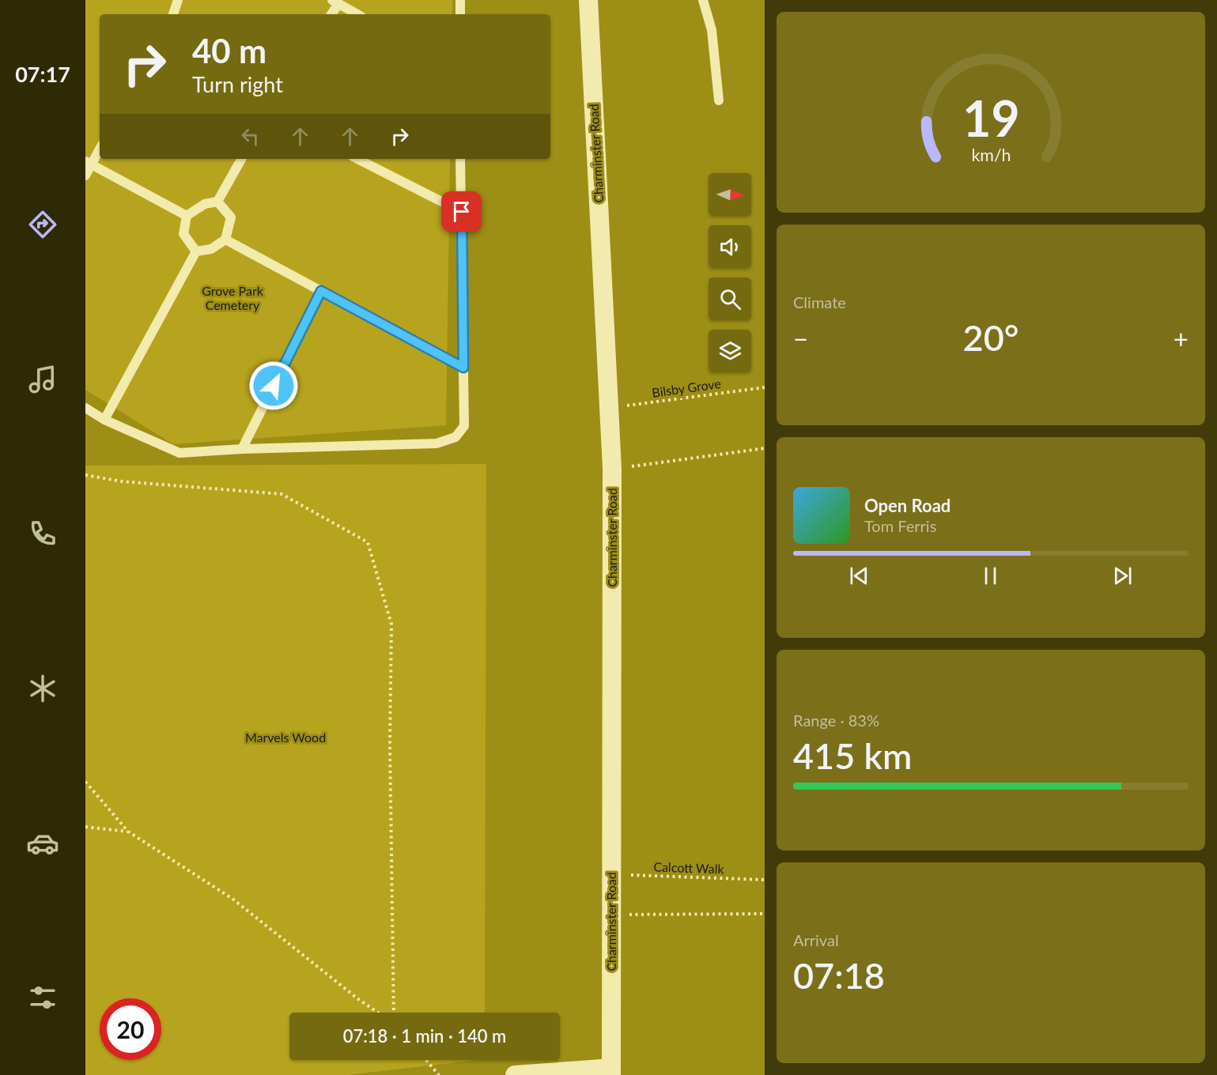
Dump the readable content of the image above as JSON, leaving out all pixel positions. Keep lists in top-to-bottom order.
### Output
{
  "streets": {
    "street": ["Charminster Road"],
    "path": ["Bilsby Grove", "Calcott Walk"]
  },
  "crossings": [
    ["Charminster Road", "Bilsby Grove"],
    ["Charminster Road", "Calcott Walk"]
  ],
  "parks": ["Grove Park Cemetery", "Marvels Wood"],
  "north": "right",
  "page": {
    "tabs": "07:17",
    "turn": ["40 m", "Turn right"],
    "tile": [
      "Climate",
      ["Range · 83%", "415 km"],
      ["Arrival", "07:18"]
    ],
    "heat": ["−", "20°", "+"],
    "song": ["Open Road", "Tom Ferris"],
    "limit": "20",
    "trip": "07:18 · 1 min · 140 m",
    "gauge": ["19", "km/h"]
  }
}
